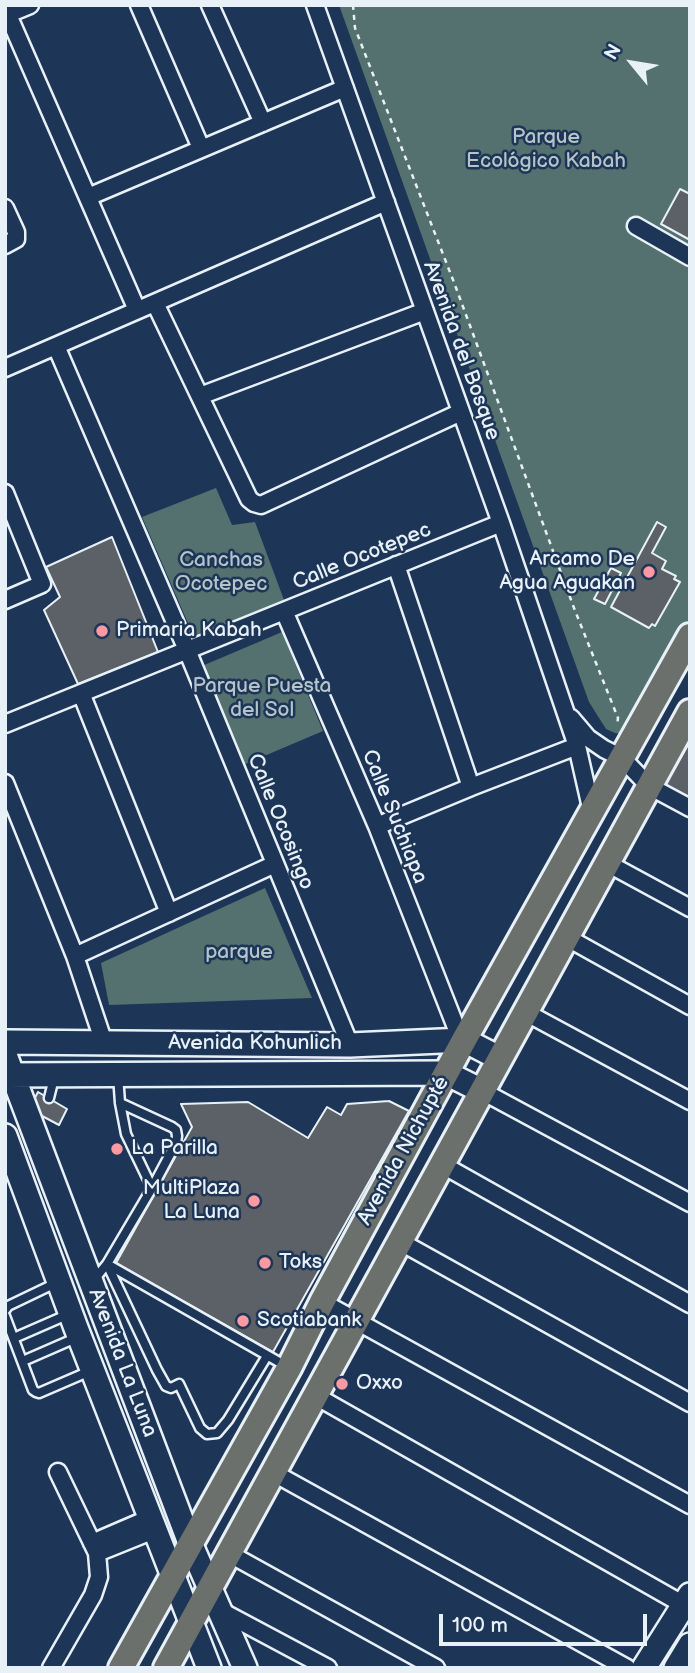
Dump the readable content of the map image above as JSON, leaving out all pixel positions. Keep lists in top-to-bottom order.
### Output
{
  "streets": {
    "main road": ["Avenida Kohunlich", "Avenida Nichupté", "Avenida La Luna"],
    "street": [
      "Avenida del Bosque",
      "Calle Ocotepec",
      "Calle Suchiapa",
      "Calle Ocosingo"
    ]
  },
  "crossings": [
    ["Avenida del Bosque", "Calle Ocotepec"],
    ["Avenida del Bosque", "Avenida Nichupté"],
    ["Calle Ocotepec", "Calle Suchiapa"],
    ["Calle Ocotepec", "Calle Ocosingo"],
    ["Calle Suchiapa", "Avenida Kohunlich"],
    ["Calle Suchiapa", "Avenida Nichupté"],
    ["Calle Ocosingo", "Avenida Kohunlich"],
    ["Avenida Kohunlich", "Avenida Nichupté"],
    ["Avenida Kohunlich", "Avenida La Luna"],
    ["Avenida Nichupté", "Avenida La Luna"]
  ],
  "parks": [
    "Parque Ecológico Kabah",
    "Canchas Ocotepec",
    "Parque Puesta del Sol",
    "parque"
  ],
  "places": [
    "Arcamo De Agua Aguakan",
    "Primaria Kabah",
    "La Parilla",
    "MultiPlaza La Luna",
    "Toks",
    "Scotiabank",
    "Oxxo"
  ],
  "scale_bar": "100 m",
  "north": "top left"
}
